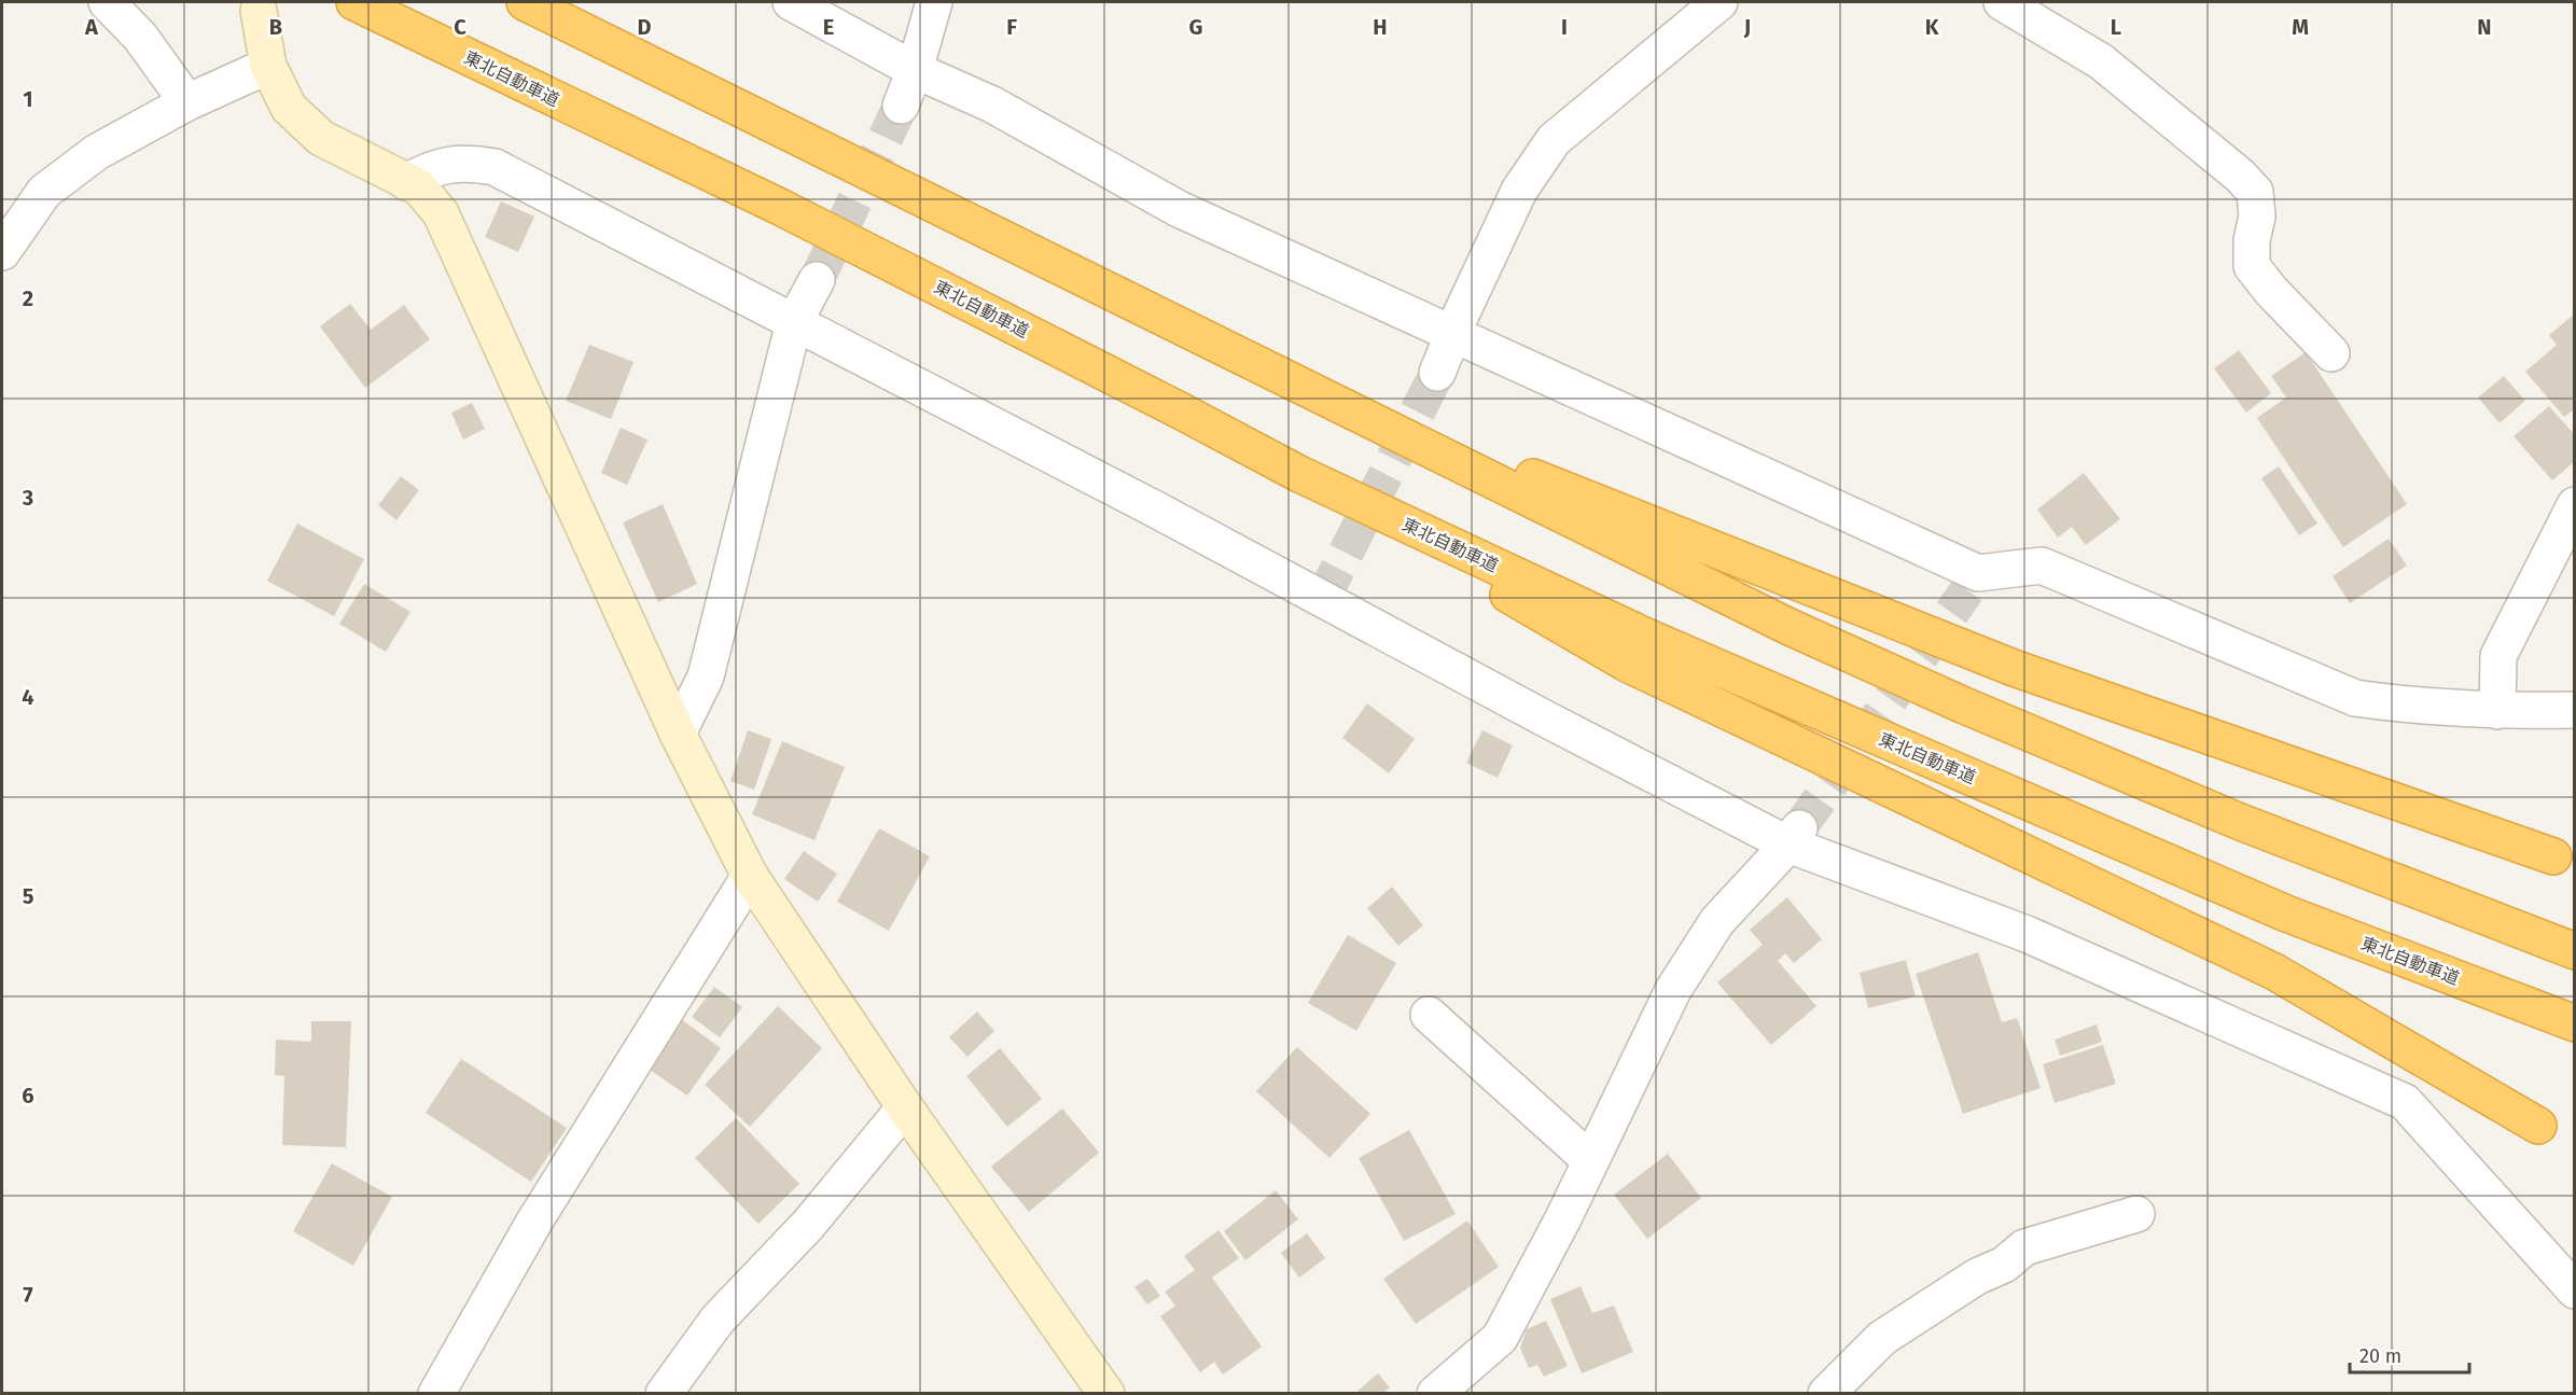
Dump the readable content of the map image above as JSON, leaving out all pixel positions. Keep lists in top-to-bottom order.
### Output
{
  "streets": {
    "highway": ["東北自動車道"]
  },
  "scale_bar": "20 m",
  "grid": {
    "columns": [
      "A",
      "B",
      "C",
      "D",
      "E",
      "F",
      "G",
      "H",
      "I",
      "J",
      "K",
      "L",
      "M",
      "N"
    ],
    "rows": [
      "1",
      "2",
      "3",
      "4",
      "5",
      "6",
      "7"
    ]
  }
}
